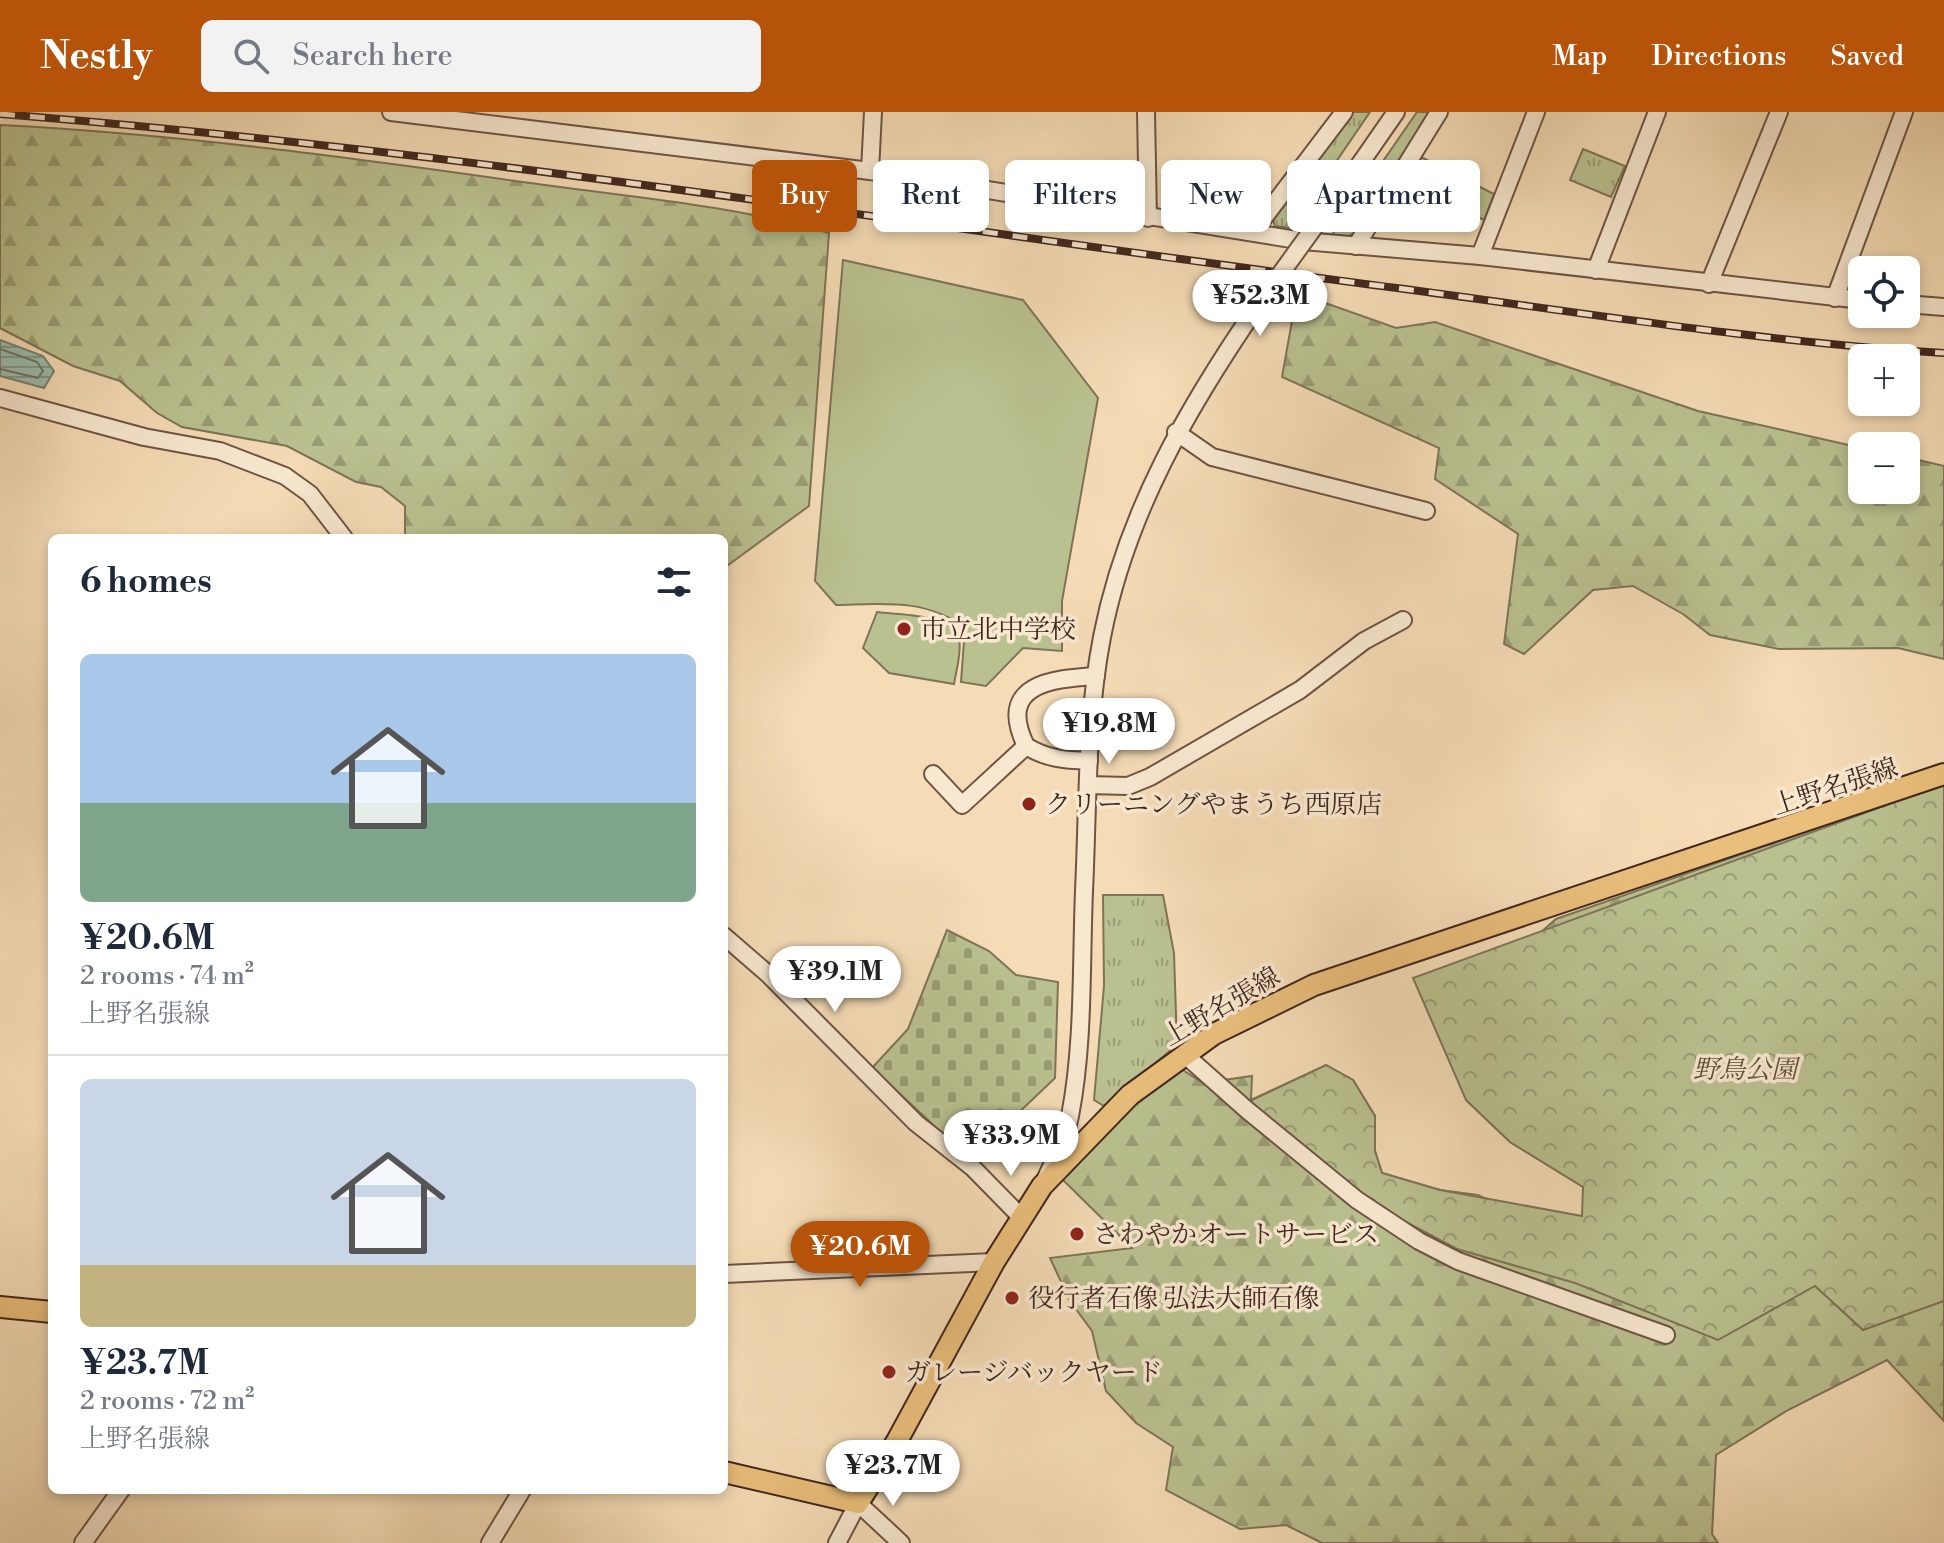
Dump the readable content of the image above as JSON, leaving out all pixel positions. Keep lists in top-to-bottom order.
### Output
{
  "streets": {
    "main road": ["上野名張線"]
  },
  "parks": ["野鳥公園"],
  "places": [
    "市立北中学校",
    "クリーニングやまうち西原店",
    "さわやかオートサービス",
    "役行者石像 弘法大師石像",
    "ガレージバックヤード"
  ],
  "page": {
    "header": "Nestly",
    "search": "Search here",
    "nav": ["Map", "Directions", "Saved"],
    "chip": [
      "Buy",
      "Rent",
      "Filters",
      "New",
      "Apartment"
    ],
    "map_buttons": ["+", "−"],
    "price": [
      "¥52.3M",
      "¥19.8M",
      "¥39.1M",
      "¥33.9M",
      "¥20.6M",
      "¥23.7M"
    ],
    "heading": "6 homes",
    "list": [
      {
        "name": "¥20.6M",
        "note": "2 rooms · 74 m² · 上野名張線"
      },
      {
        "name": "¥23.7M",
        "note": "2 rooms · 72 m² · 上野名張線"
      }
    ]
  }
}
